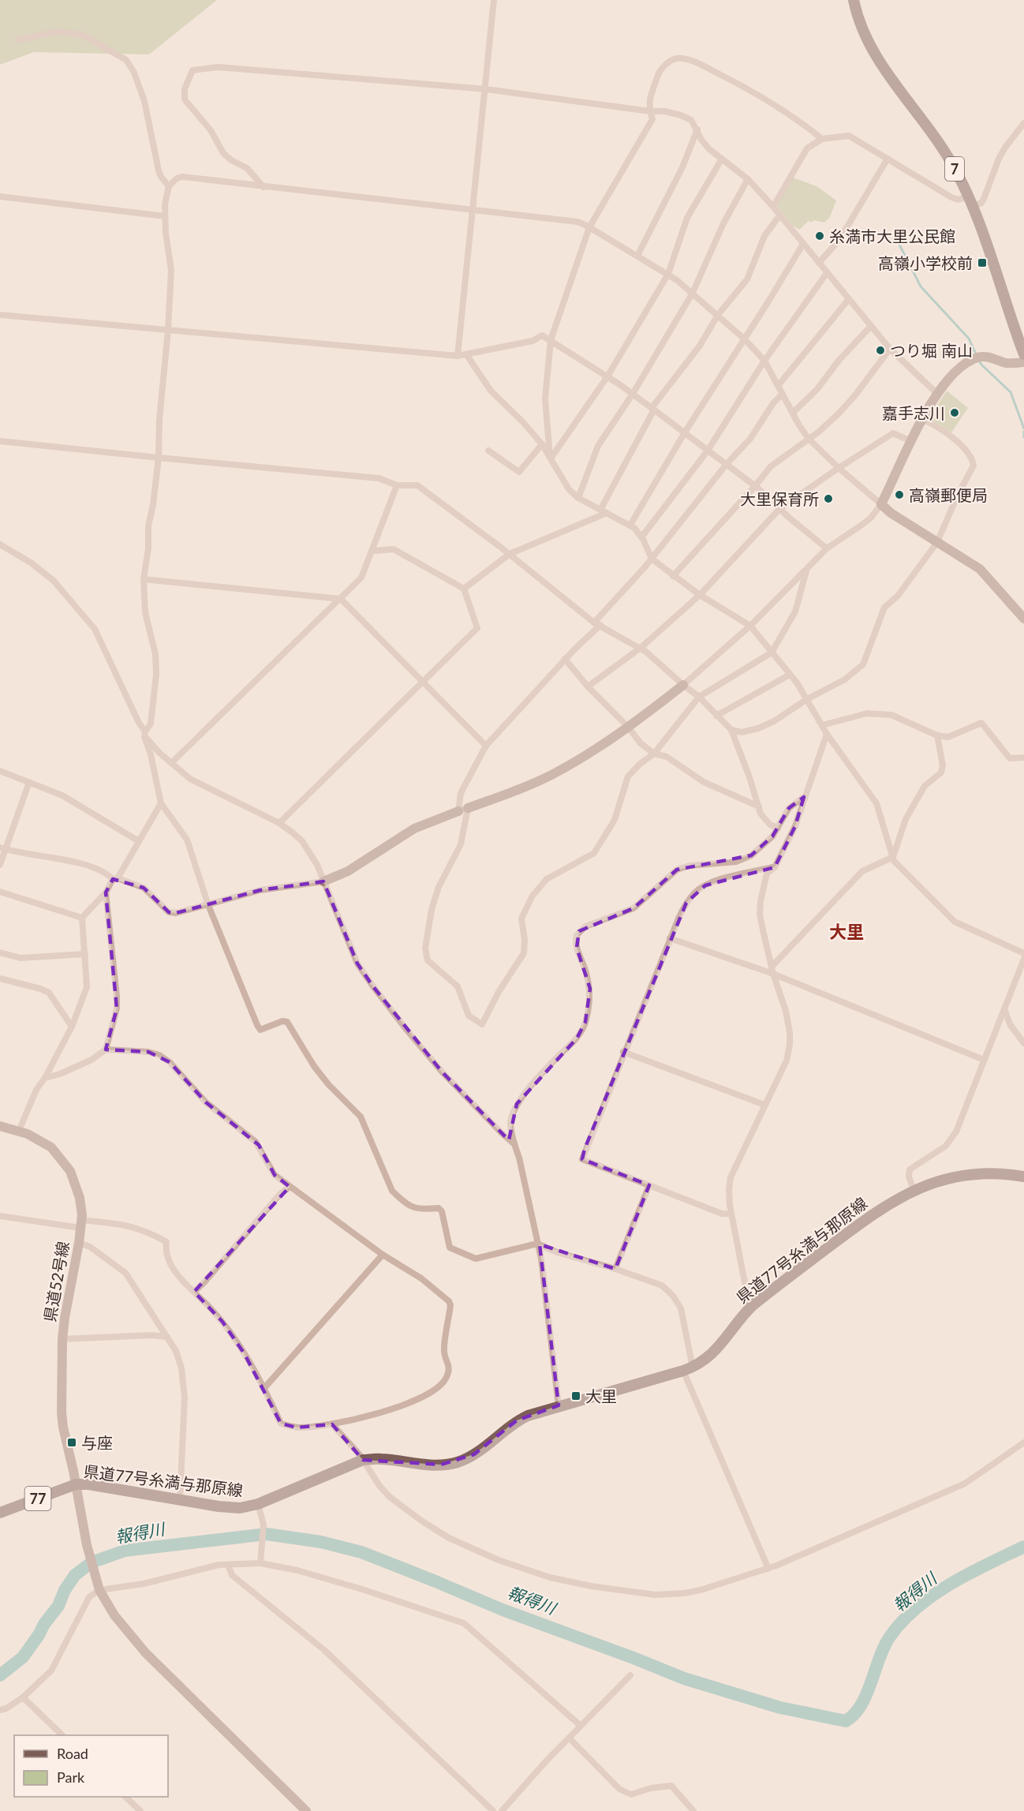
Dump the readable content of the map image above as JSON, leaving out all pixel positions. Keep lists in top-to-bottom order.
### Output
{
  "streets": {
    "main road": ["7", "県道77号糸満与那原線", "77"],
    "street": ["県道52号線"]
  },
  "crossings": [
    ["県道77号糸満与那原線", "県道52号線"]
  ],
  "districts": ["大里"],
  "water": ["報得川"],
  "places": {
    "other": [
      "糸満市大里公民館",
      "つり堀 南山",
      "嘉手志川",
      "高嶺郵便局",
      "大里保育所"
    ],
    "transit": ["高嶺小学校前", "大里", "与座"]
  },
  "legend": ["Road", "Park"]
}
